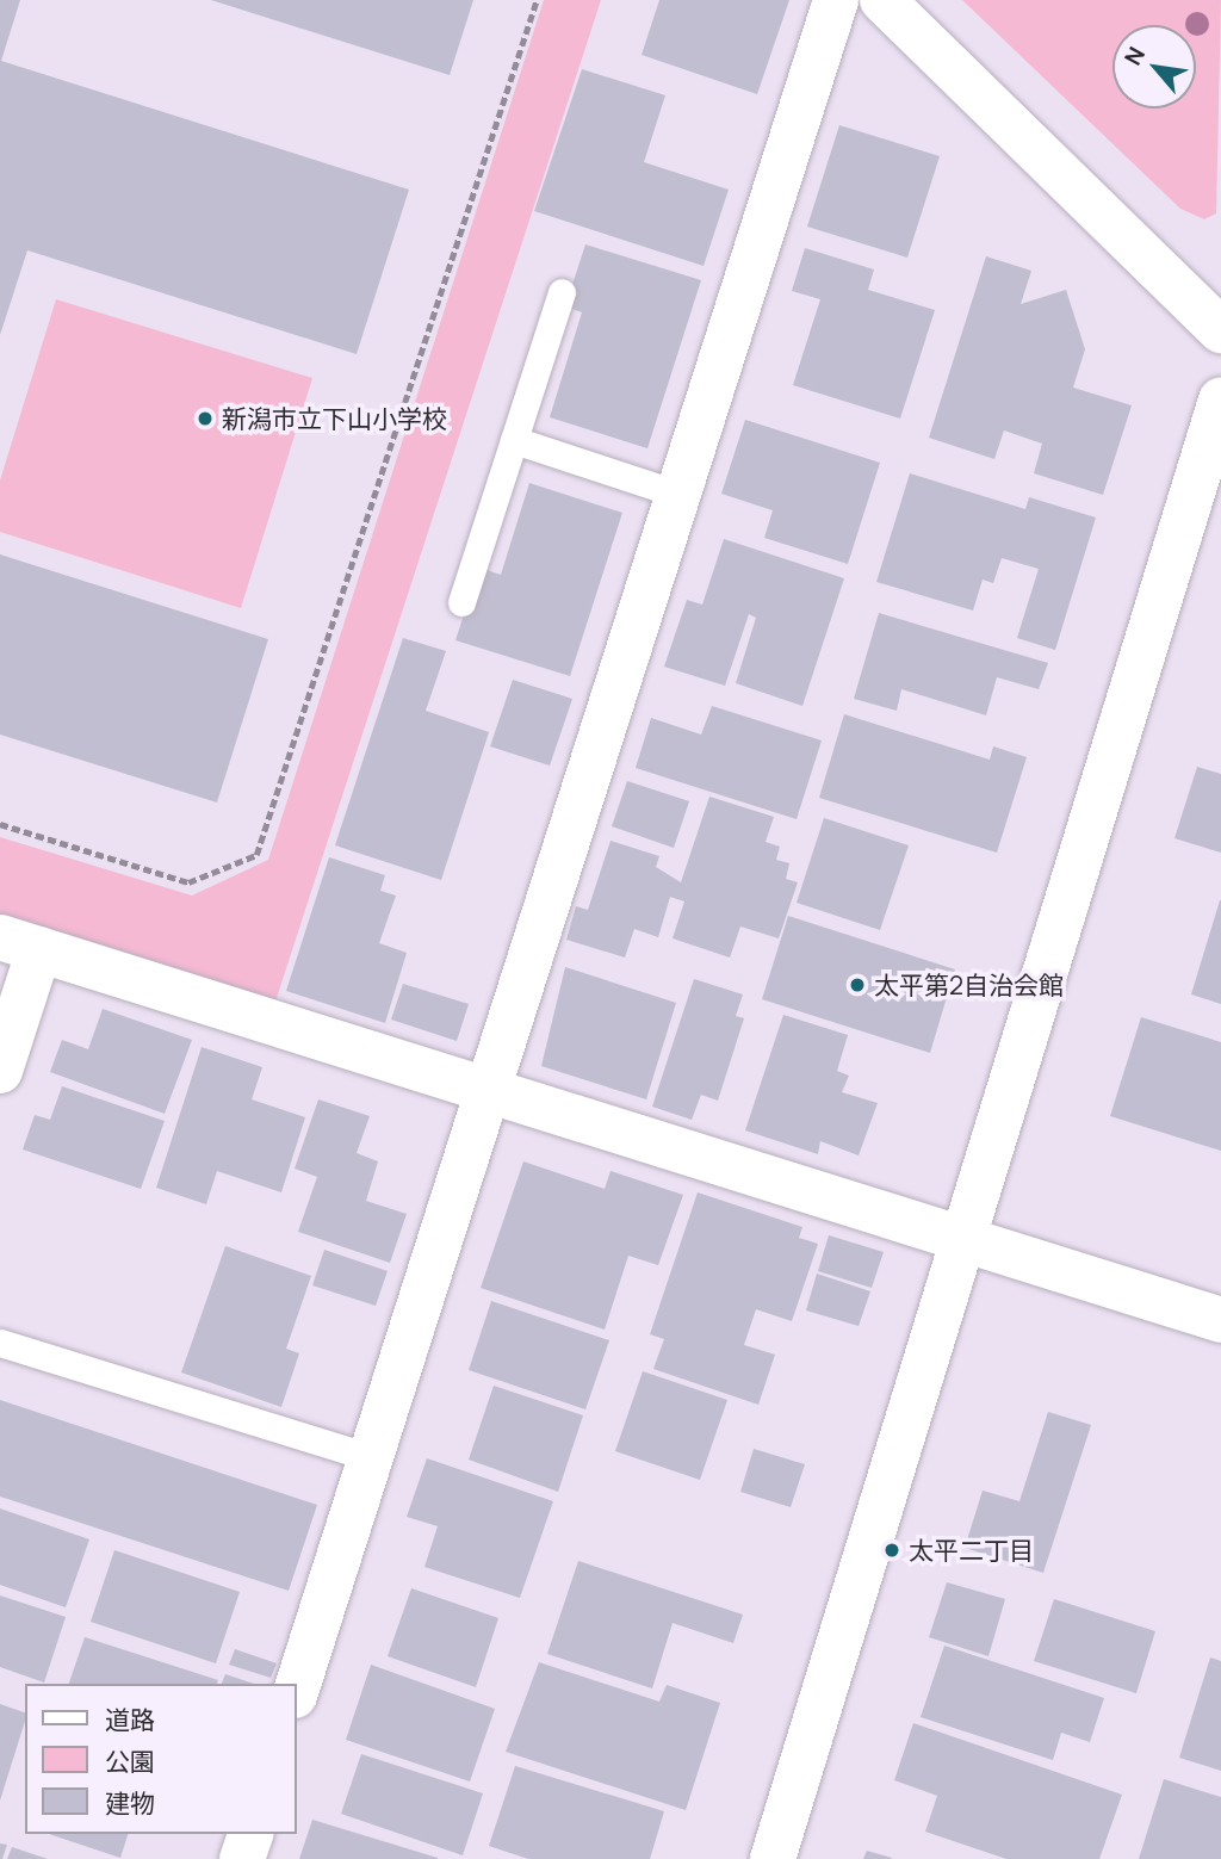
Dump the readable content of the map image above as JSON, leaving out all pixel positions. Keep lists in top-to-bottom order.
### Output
{
  "places": ["新潟市立下山小学校", "太平第2自治会館", "太平二丁目"],
  "legend": ["道路", "公園", "建物"],
  "north": "top left"
}
